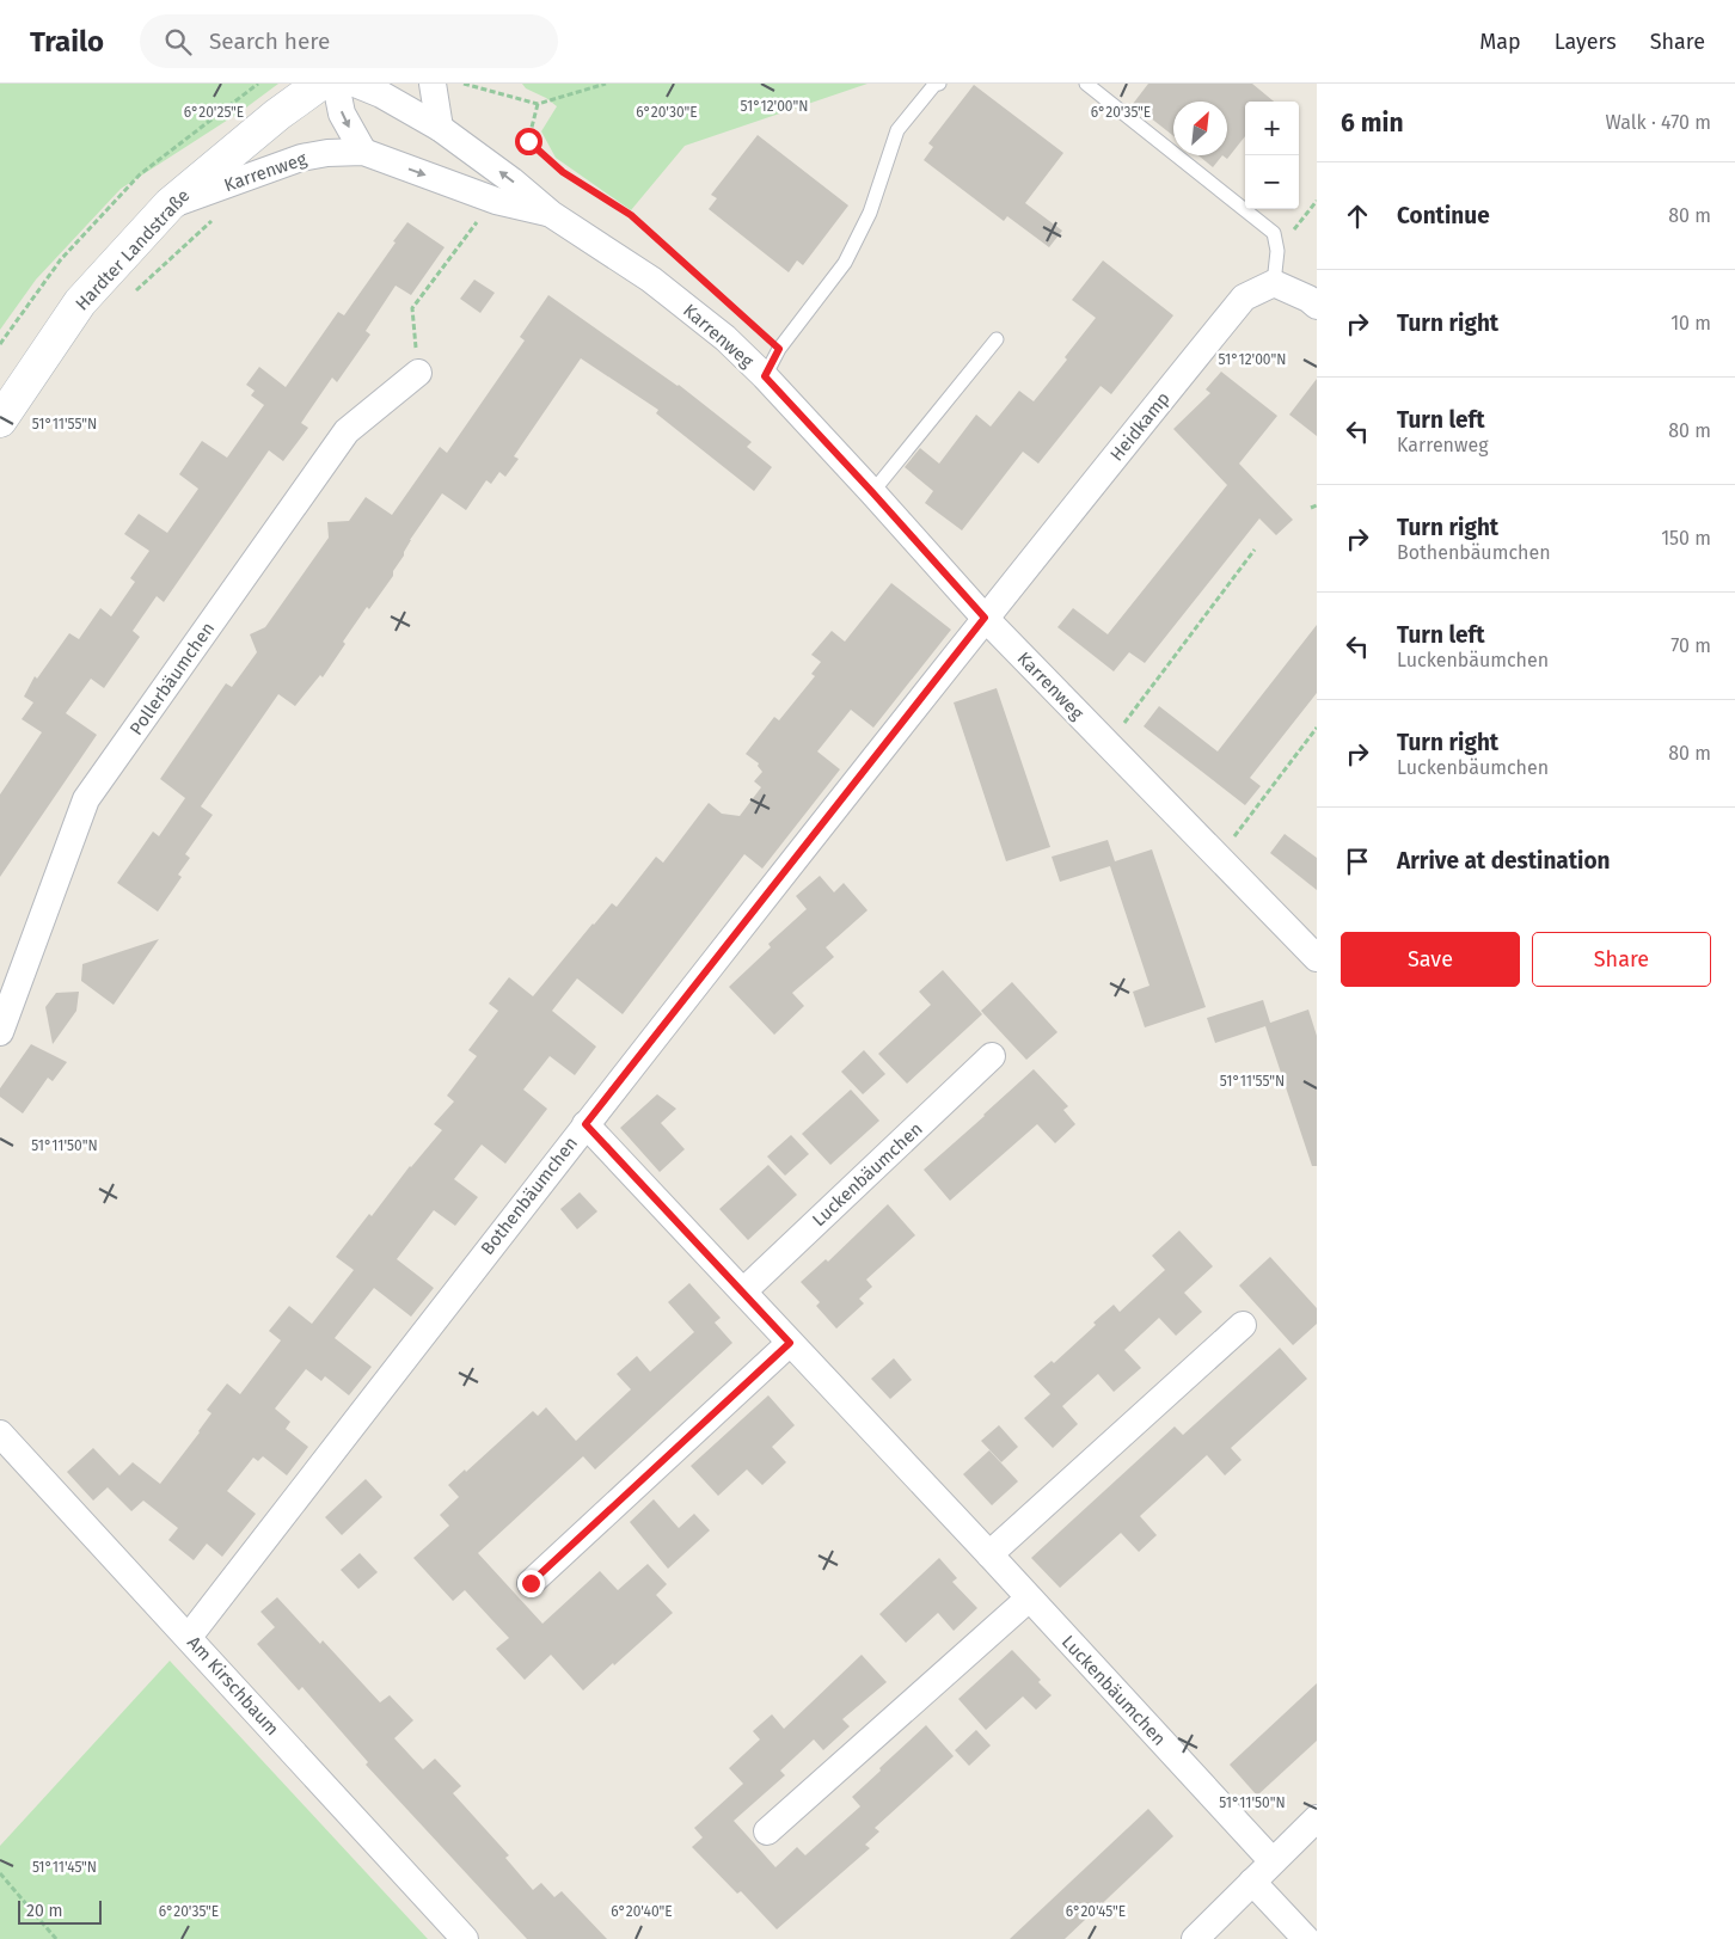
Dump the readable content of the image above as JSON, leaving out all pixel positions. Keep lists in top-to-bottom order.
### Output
{
  "streets": {
    "main road": ["Hardter Landstraße"],
    "street": [
      "Karrenweg",
      "Heidkamp",
      "Pollerbäumchen",
      "Luckenbäumchen",
      "Bothenbäumchen",
      "Am Kirschbaum"
    ]
  },
  "crossings": [
    ["Karrenweg", "Hardter Landstraße"],
    ["Karrenweg", "Heidkamp"],
    ["Karrenweg", "Bothenbäumchen"],
    ["Heidkamp", "Bothenbäumchen"],
    ["Luckenbäumchen", "Bothenbäumchen"],
    ["Bothenbäumchen", "Am Kirschbaum"]
  ],
  "scale_bar": "20 m",
  "north": "top right",
  "page": {
    "header": "Trailo",
    "search": "Search here",
    "nav": ["Map", "Layers", "Share"],
    "heading": ["6 min", "Walk · 470 m"],
    "map_buttons": ["+", "−"],
    "list": [
      ["Continue", "80 m"],
      ["Turn right", "10 m"],
      ["Turn left", "Karrenweg", "80 m"],
      ["Turn right", "Bothenbäumchen", "150 m"],
      ["Turn left", "Luckenbäumchen", "70 m"],
      ["Turn right", "Luckenbäumchen", "80 m"],
      "Arrive at destination"
    ],
    "buttons": ["Save", "Share"],
    "scale": "20 m"
  },
  "coordinates": [
    "51°12'00\"N",
    "6°20'25\"E",
    "6°20'30\"E",
    "6°20'35\"E",
    "51°11'55\"N",
    "51°11'50\"N",
    "51°11'45\"N",
    "6°20'40\"E",
    "6°20'45\"E"
  ]
}
